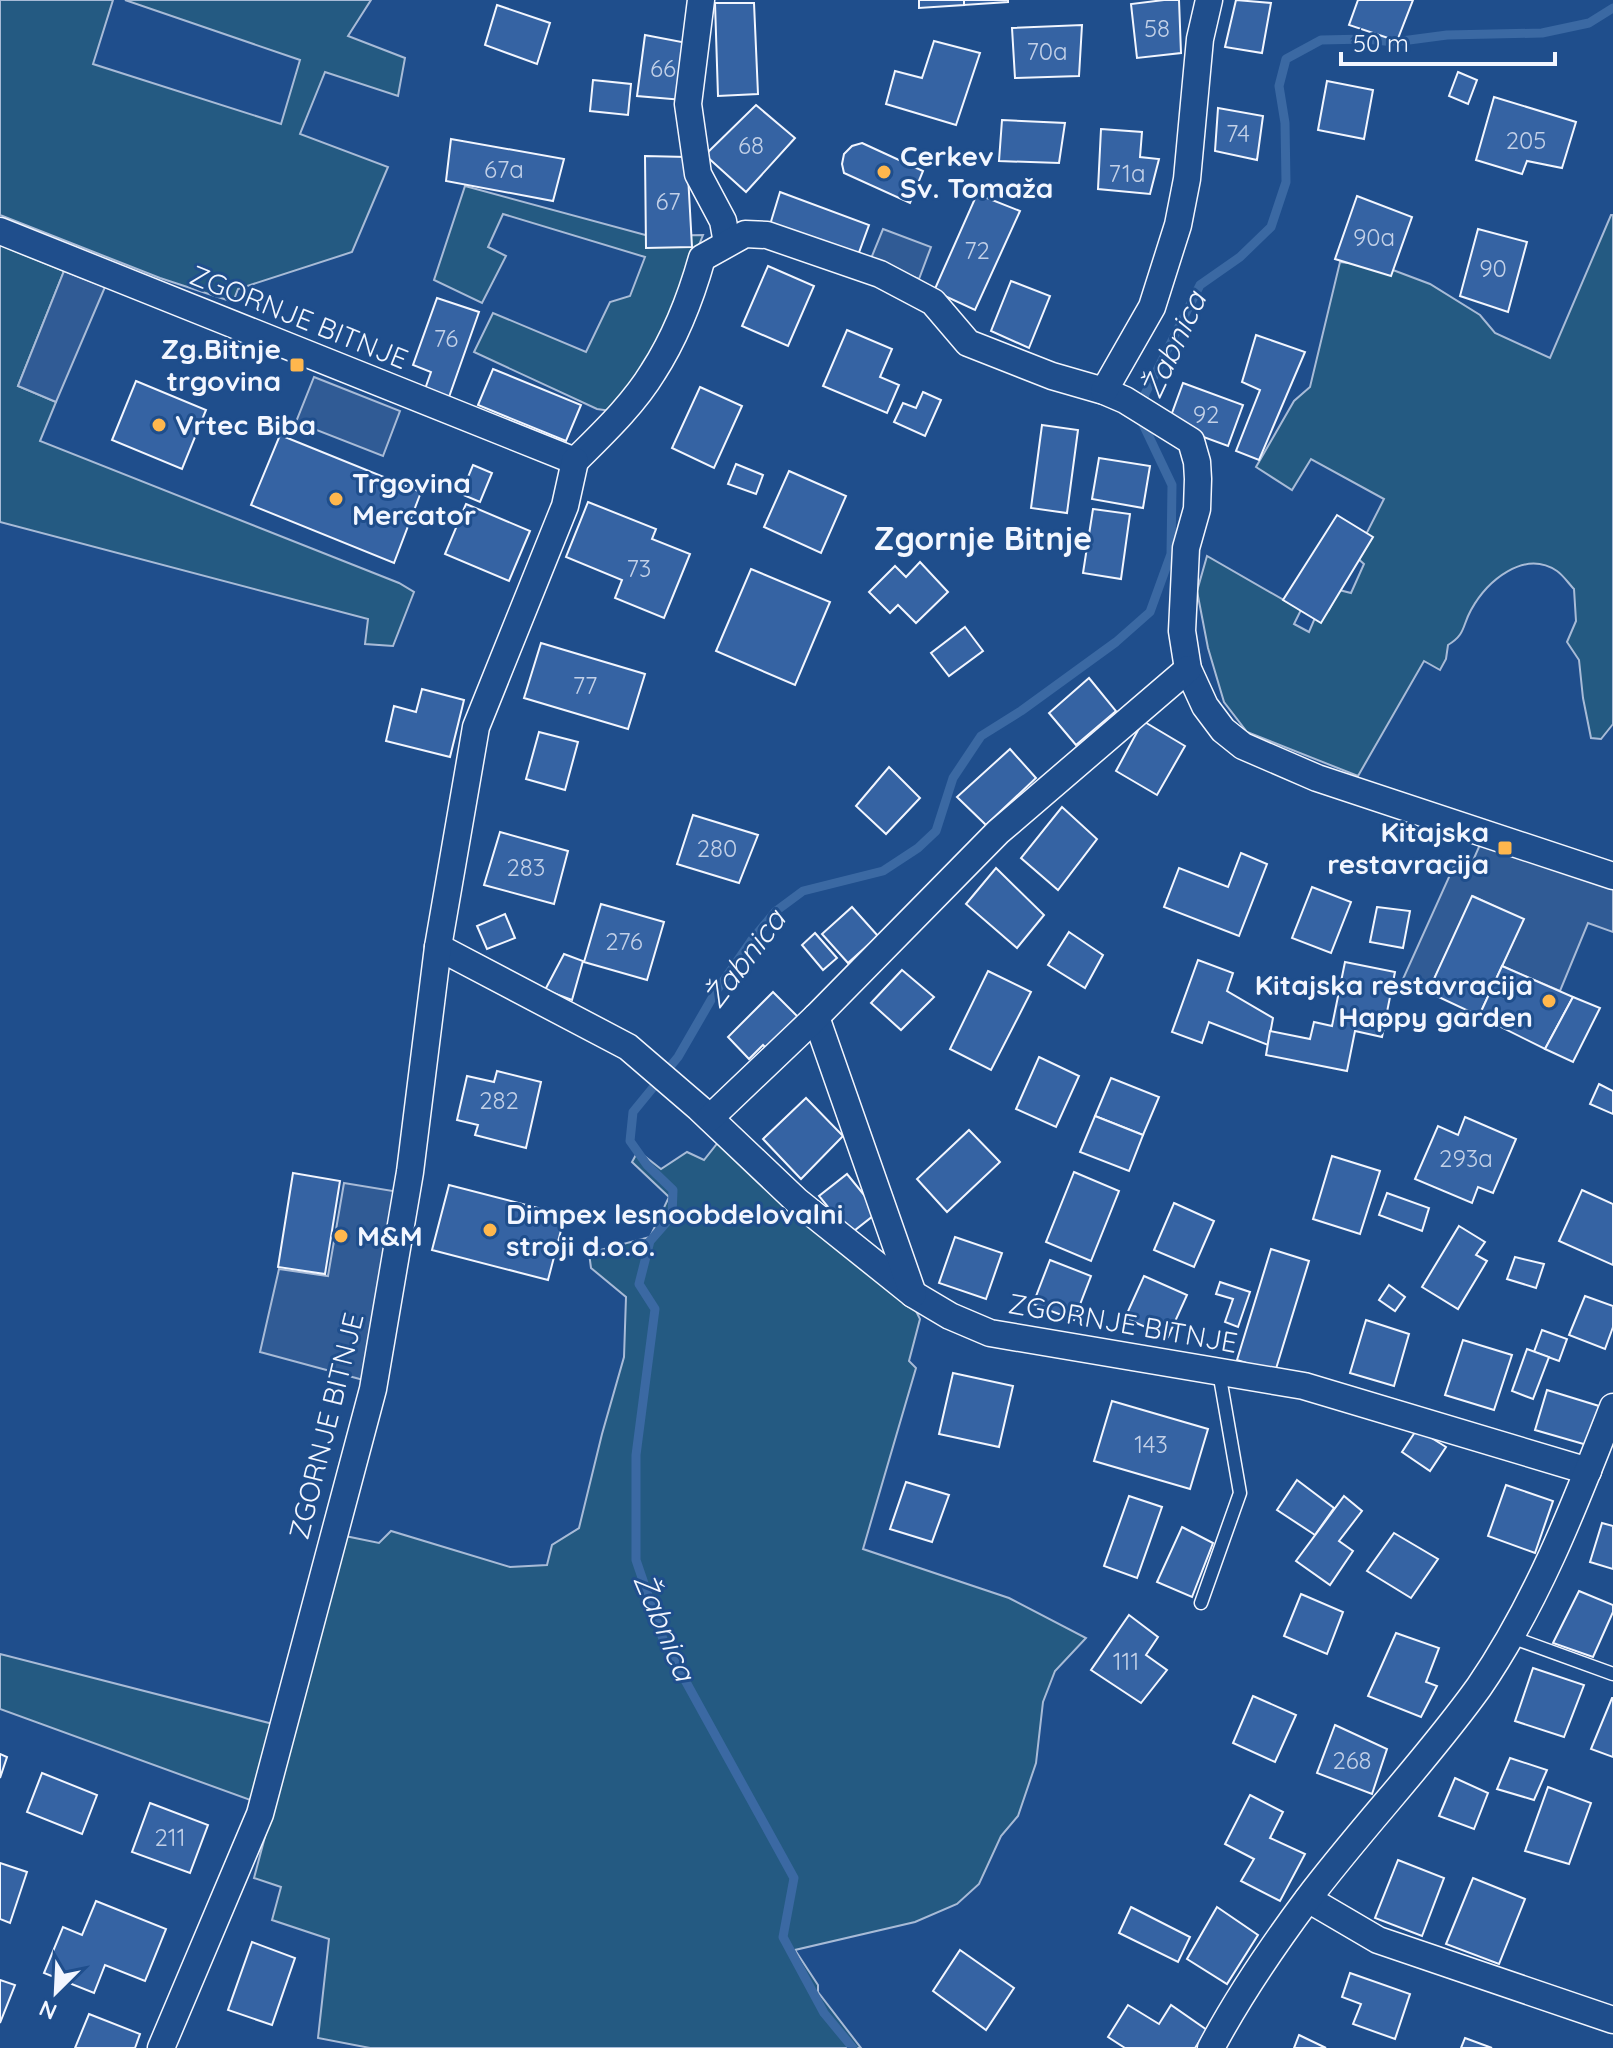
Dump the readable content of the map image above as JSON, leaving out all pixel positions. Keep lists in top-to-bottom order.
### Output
{
  "streets": {
    "street": ["ZGORNJE BITNJE"]
  },
  "districts": ["Zgornje Bitnje"],
  "water": ["Žabnica"],
  "places": {
    "other": [
      "Cerkev Sv. Tomaža",
      "Vrtec Biba",
      "Trgovina Mercator",
      "Kitajska restavracija Happy garden",
      "Dimpex lesnoobdelovalni stroji d.o.o.",
      "M&M"
    ],
    "transit": ["Zg.Bitnje trgovina", "Kitajska restavracija"]
  },
  "house_numbers": [
    "58",
    "70a",
    "66",
    "74",
    "205",
    "68",
    "67a",
    "71a",
    "67",
    "90a",
    "72",
    "90",
    "76",
    "92",
    "73",
    "77",
    "280",
    "283",
    "276",
    "282",
    "293a",
    "143",
    "111",
    "268",
    "211"
  ],
  "scale_bar": "50 m",
  "north": "bottom left"
}
